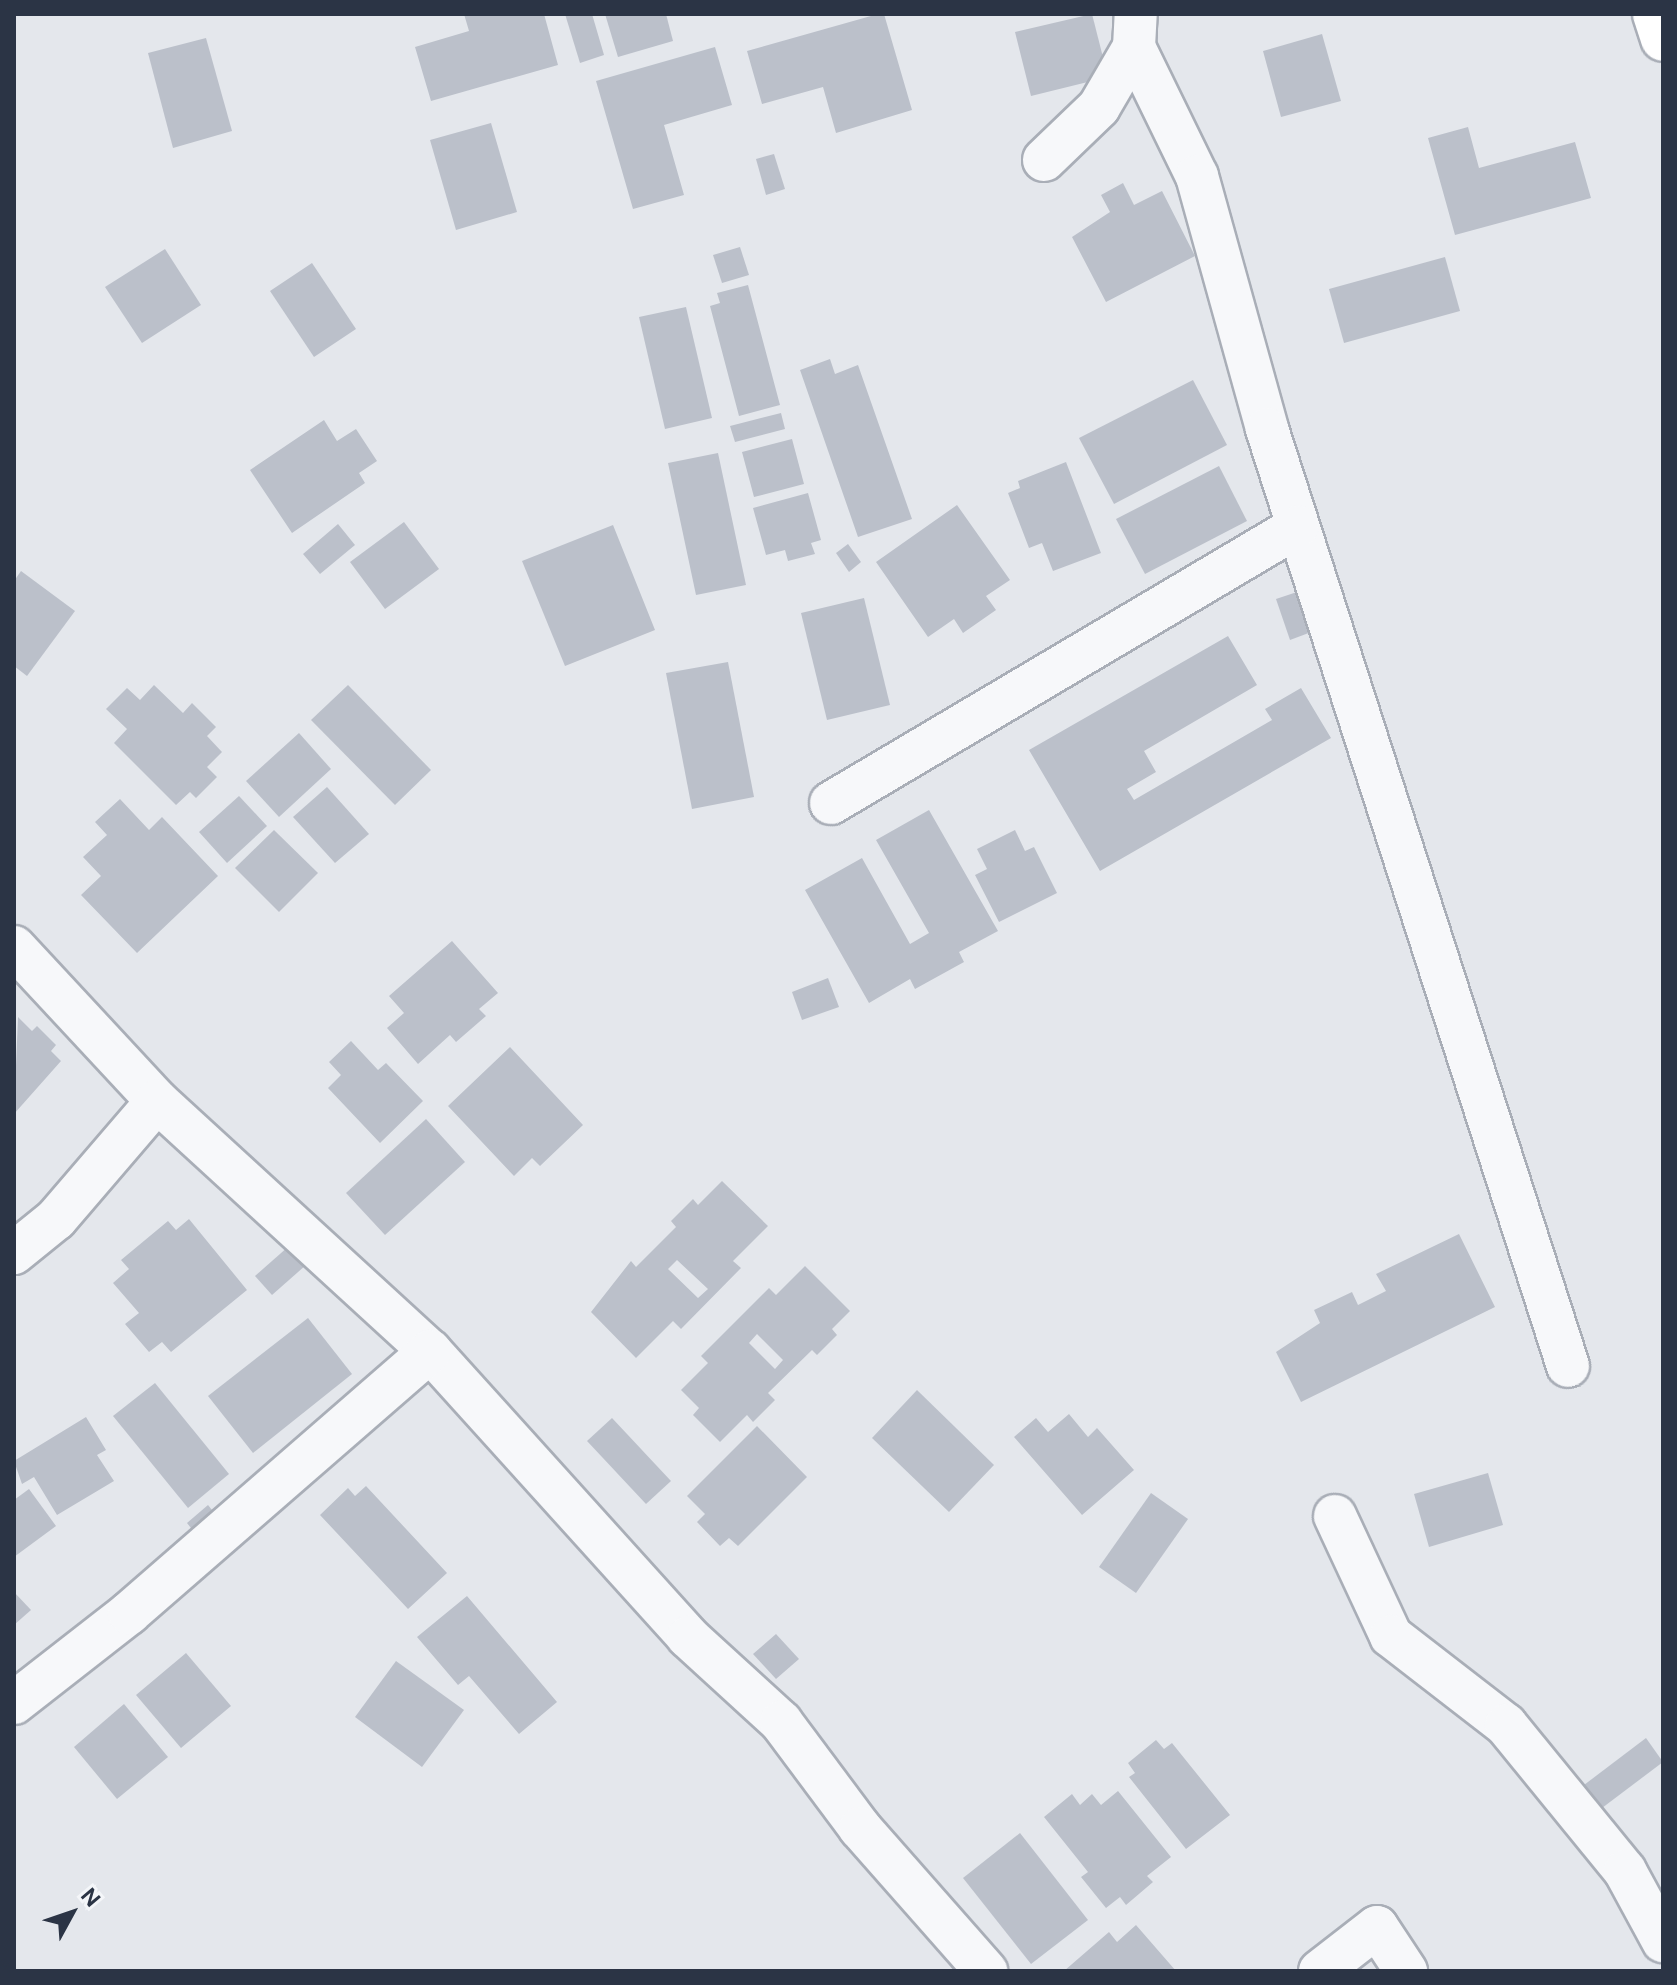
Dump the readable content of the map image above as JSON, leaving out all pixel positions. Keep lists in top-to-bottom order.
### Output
{
  "north": "top right"
}
